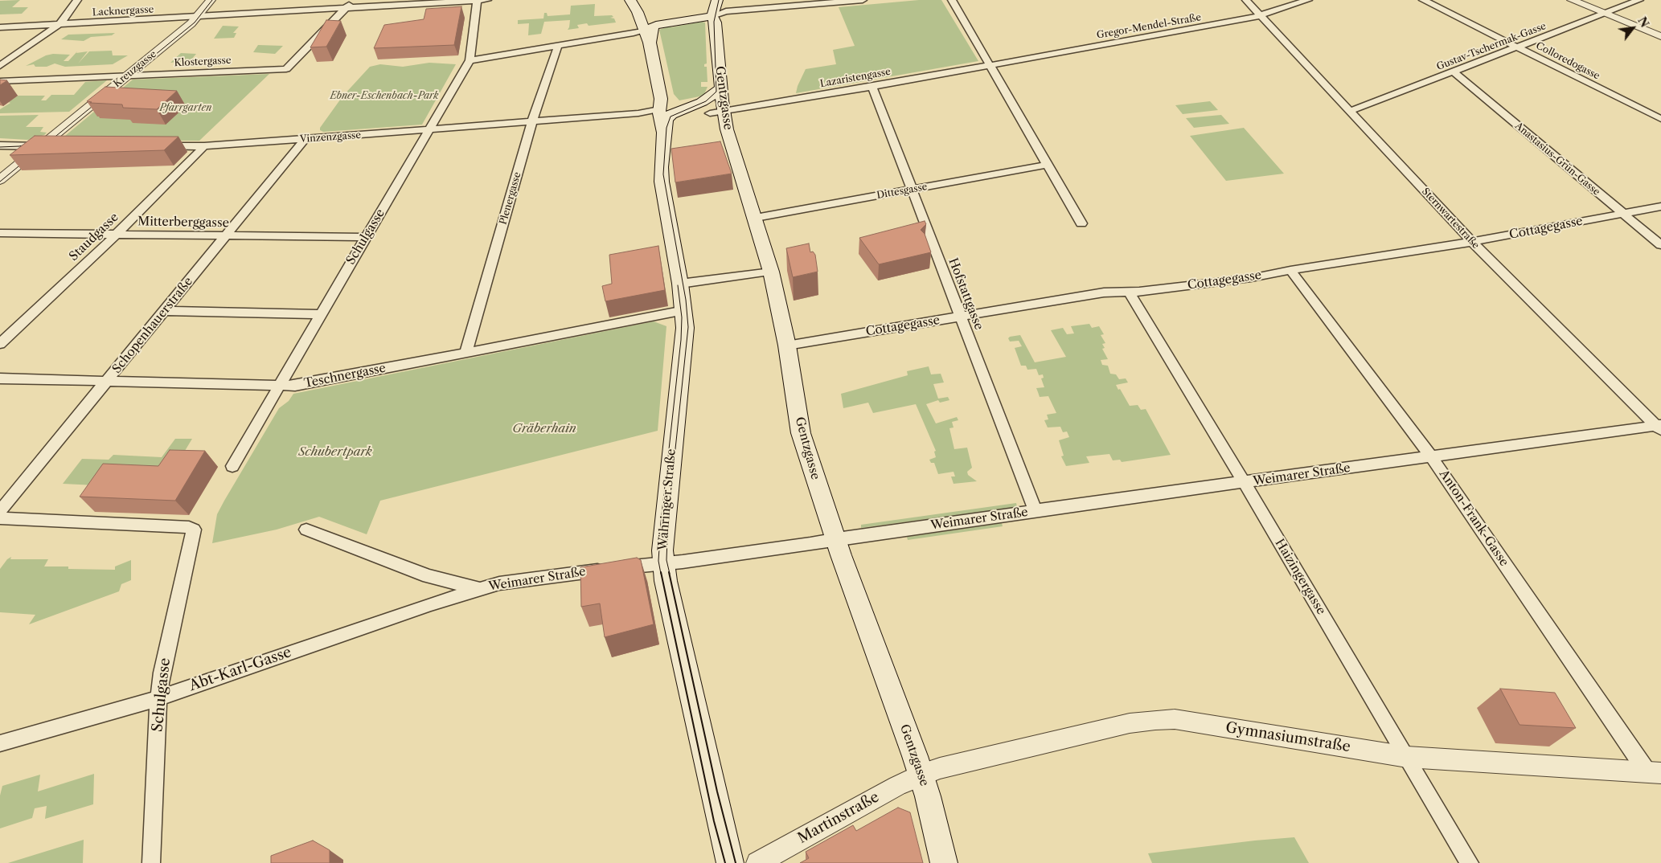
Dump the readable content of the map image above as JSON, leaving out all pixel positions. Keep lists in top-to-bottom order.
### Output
{
  "streets": {
    "main road": ["Gentzgasse", "Währinger Straße"],
    "street": [
      "Lacknergasse",
      "Gregor-Mendel-Straße",
      "Gustav-Tschermak-Gasse",
      "Colloredogasse",
      "Klostergasse",
      "Kreuzgasse",
      "Lazaristengasse",
      "Vinzenzgasse",
      "Anastasius-Grün-Gasse",
      "Dittesgasse",
      "Plenergasse",
      "Sternwartestraße",
      "Mitterberggasse",
      "Cottagegasse",
      "Staudgasse",
      "Schulgasse",
      "Hofstattgasse",
      "Schopenhauerstraße",
      "Teschnergasse",
      "Weimarer Straße",
      "Anton-Frank-Gasse",
      "Haizingergasse",
      "Abt-Karl-Gasse",
      "Gymnasiumstraße",
      "Martinstraße"
    ]
  },
  "crossings": [
    ["Lacknergasse", "Klostergasse"],
    ["Lacknergasse", "Kreuzgasse"],
    ["Lacknergasse", "Schulgasse"],
    ["Gregor-Mendel-Straße", "Lazaristengasse"],
    ["Gregor-Mendel-Straße", "Sternwartestraße"],
    ["Gustav-Tschermak-Gasse", "Colloredogasse"],
    ["Gustav-Tschermak-Gasse", "Anastasius-Grün-Gasse"],
    ["Gustav-Tschermak-Gasse", "Sternwartestraße"],
    ["Klostergasse", "Kreuzgasse"],
    ["Lazaristengasse", "Gentzgasse"],
    ["Lazaristengasse", "Hofstattgasse"],
    ["Gentzgasse", "Dittesgasse"],
    ["Gentzgasse", "Cottagegasse"],
    ["Gentzgasse", "Weimarer Straße"],
    ["Gentzgasse", "Gymnasiumstraße"],
    ["Gentzgasse", "Martinstraße"],
    ["Vinzenzgasse", "Plenergasse"],
    ["Vinzenzgasse", "Staudgasse"],
    ["Vinzenzgasse", "Schulgasse"],
    ["Vinzenzgasse", "Schopenhauerstraße"],
    ["Vinzenzgasse", "Währinger Straße"],
    ["Anastasius-Grün-Gasse", "Cottagegasse"],
    ["Dittesgasse", "Hofstattgasse"],
    ["Plenergasse", "Teschnergasse"],
    ["Sternwartestraße", "Cottagegasse"],
    ["Sternwartestraße", "Weimarer Straße"],
    ["Mitterberggasse", "Staudgasse"],
    ["Mitterberggasse", "Schulgasse"],
    ["Mitterberggasse", "Schopenhauerstraße"],
    ["Cottagegasse", "Hofstattgasse"],
    ["Cottagegasse", "Anton-Frank-Gasse"],
    ["Cottagegasse", "Haizingergasse"],
    ["Schulgasse", "Teschnergasse"],
    ["Schulgasse", "Abt-Karl-Gasse"],
    ["Hofstattgasse", "Weimarer Straße"],
    ["Schopenhauerstraße", "Teschnergasse"],
    ["Teschnergasse", "Währinger Straße"],
    ["Weimarer Straße", "Währinger Straße"],
    ["Weimarer Straße", "Anton-Frank-Gasse"],
    ["Weimarer Straße", "Haizingergasse"],
    ["Weimarer Straße", "Abt-Karl-Gasse"],
    ["Anton-Frank-Gasse", "Gymnasiumstraße"],
    ["Haizingergasse", "Gymnasiumstraße"],
    ["Gymnasiumstraße", "Martinstraße"]
  ],
  "parks": [
    "Ebner-Eschenbach-Park",
    "Pfarrgarten",
    "Gräberhain",
    "Schubertpark"
  ],
  "north": "top right"
}
